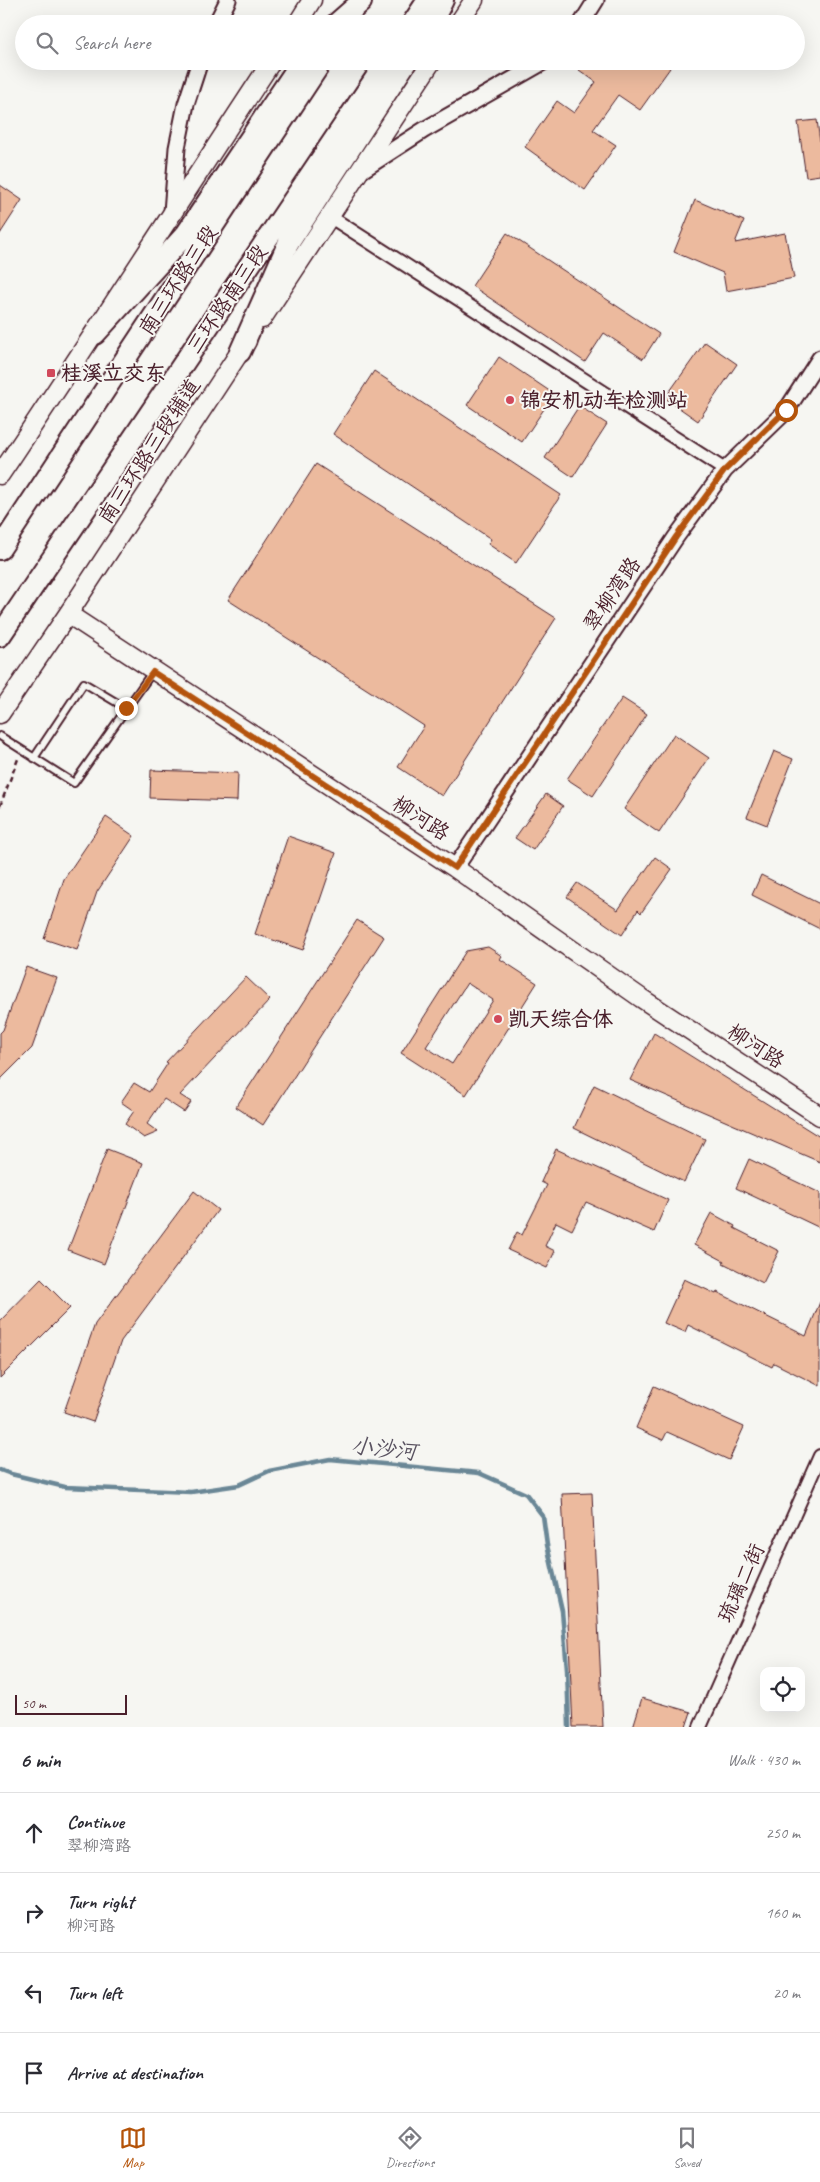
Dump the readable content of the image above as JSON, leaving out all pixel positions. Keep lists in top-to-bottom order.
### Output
{
  "streets": {
    "highway": ["南三环路三段", "三环路南三段"],
    "main road": ["南三环路三段辅道", "柳河路"],
    "street": ["翠柳湾路", "琉璃二街"]
  },
  "crossings": [
    ["南三环路三段辅道", "柳河路"],
    ["翠柳湾路", "柳河路"]
  ],
  "water": ["小沙河"],
  "places": {
    "transit": ["桂溪立交东"],
    "other": ["锦安机动车检测站", "凯天综合体"]
  },
  "scale_bar": "50 m",
  "page": {
    "search": "Search here",
    "scale": "50 m",
    "heading": ["6 min", "Walk · 430 m"],
    "list": [
      ["Continue", "翠柳湾路", "250 m"],
      ["Turn right", "柳河路", "160 m"],
      ["Turn left", "20 m"],
      "Arrive at destination"
    ],
    "nav": ["Map", "Directions", "Saved"]
  }
}
